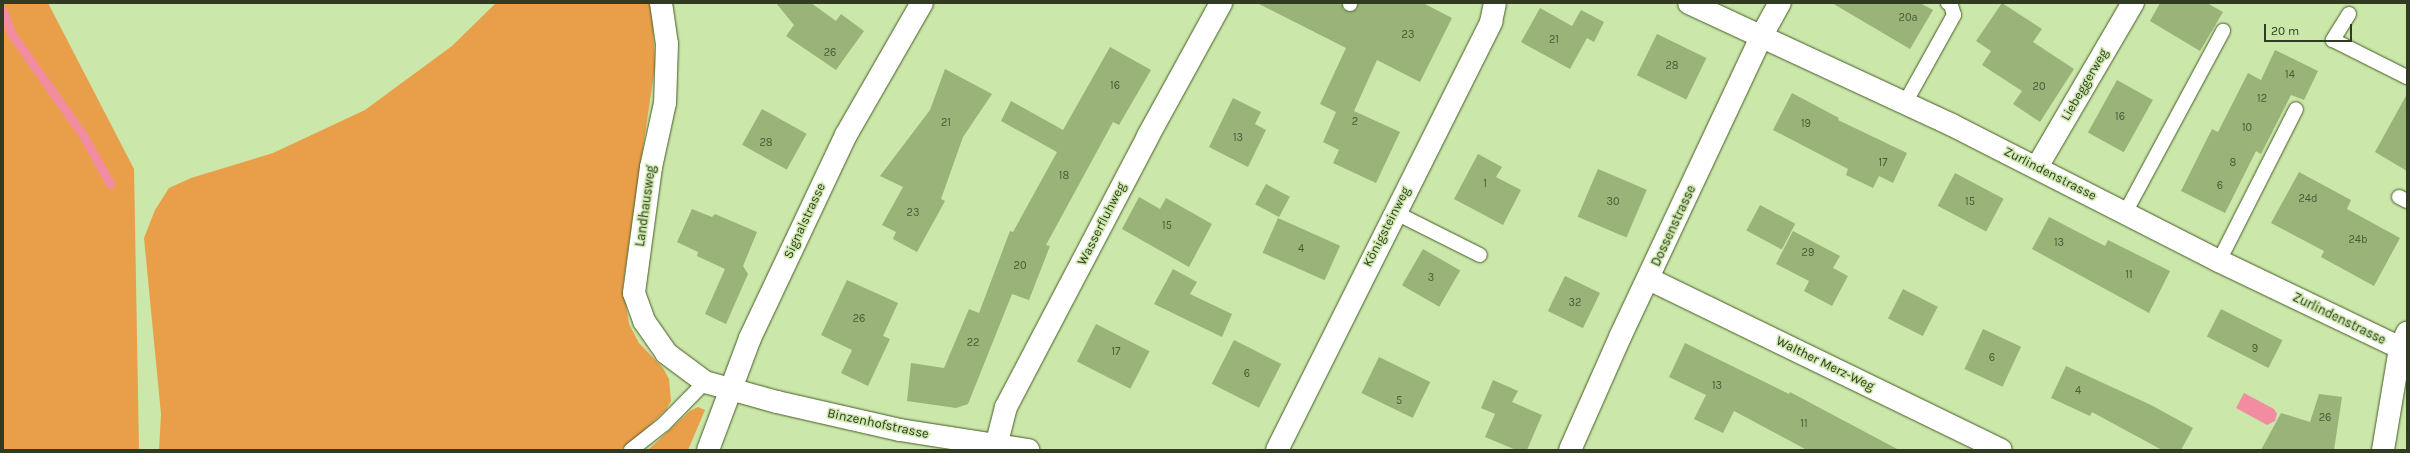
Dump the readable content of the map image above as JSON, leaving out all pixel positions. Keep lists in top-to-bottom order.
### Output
{
  "streets": {
    "street": [
      "Liebeggerweg",
      "Zurlindenstrasse",
      "Landhausweg",
      "Signalstrasse",
      "Wasserfluhweg",
      "Dossenstrasse",
      "Königsteinweg",
      "Walther Merz-Weg",
      "Binzenhofstrasse"
    ]
  },
  "crossings": [
    ["Liebeggerweg", "Zurlindenstrasse"],
    ["Zurlindenstrasse", "Dossenstrasse"],
    ["Landhausweg", "Signalstrasse"],
    ["Landhausweg", "Binzenhofstrasse"],
    ["Signalstrasse", "Binzenhofstrasse"],
    ["Wasserfluhweg", "Binzenhofstrasse"],
    ["Dossenstrasse", "Walther Merz-Weg"]
  ],
  "house_numbers": [
    "20a",
    "23",
    "21",
    "26",
    "28",
    "14",
    "16",
    "20",
    "12",
    "16",
    "2",
    "21",
    "19",
    "10",
    "13",
    "28",
    "17",
    "8",
    "18",
    "1",
    "6",
    "24d",
    "30",
    "15",
    "23",
    "15",
    "24b",
    "13",
    "4",
    "29",
    "20",
    "11",
    "3",
    "32",
    "26",
    "22",
    "9",
    "17",
    "6",
    "6",
    "13",
    "4",
    "5",
    "26",
    "11"
  ],
  "scale_bar": "20 m"
}
